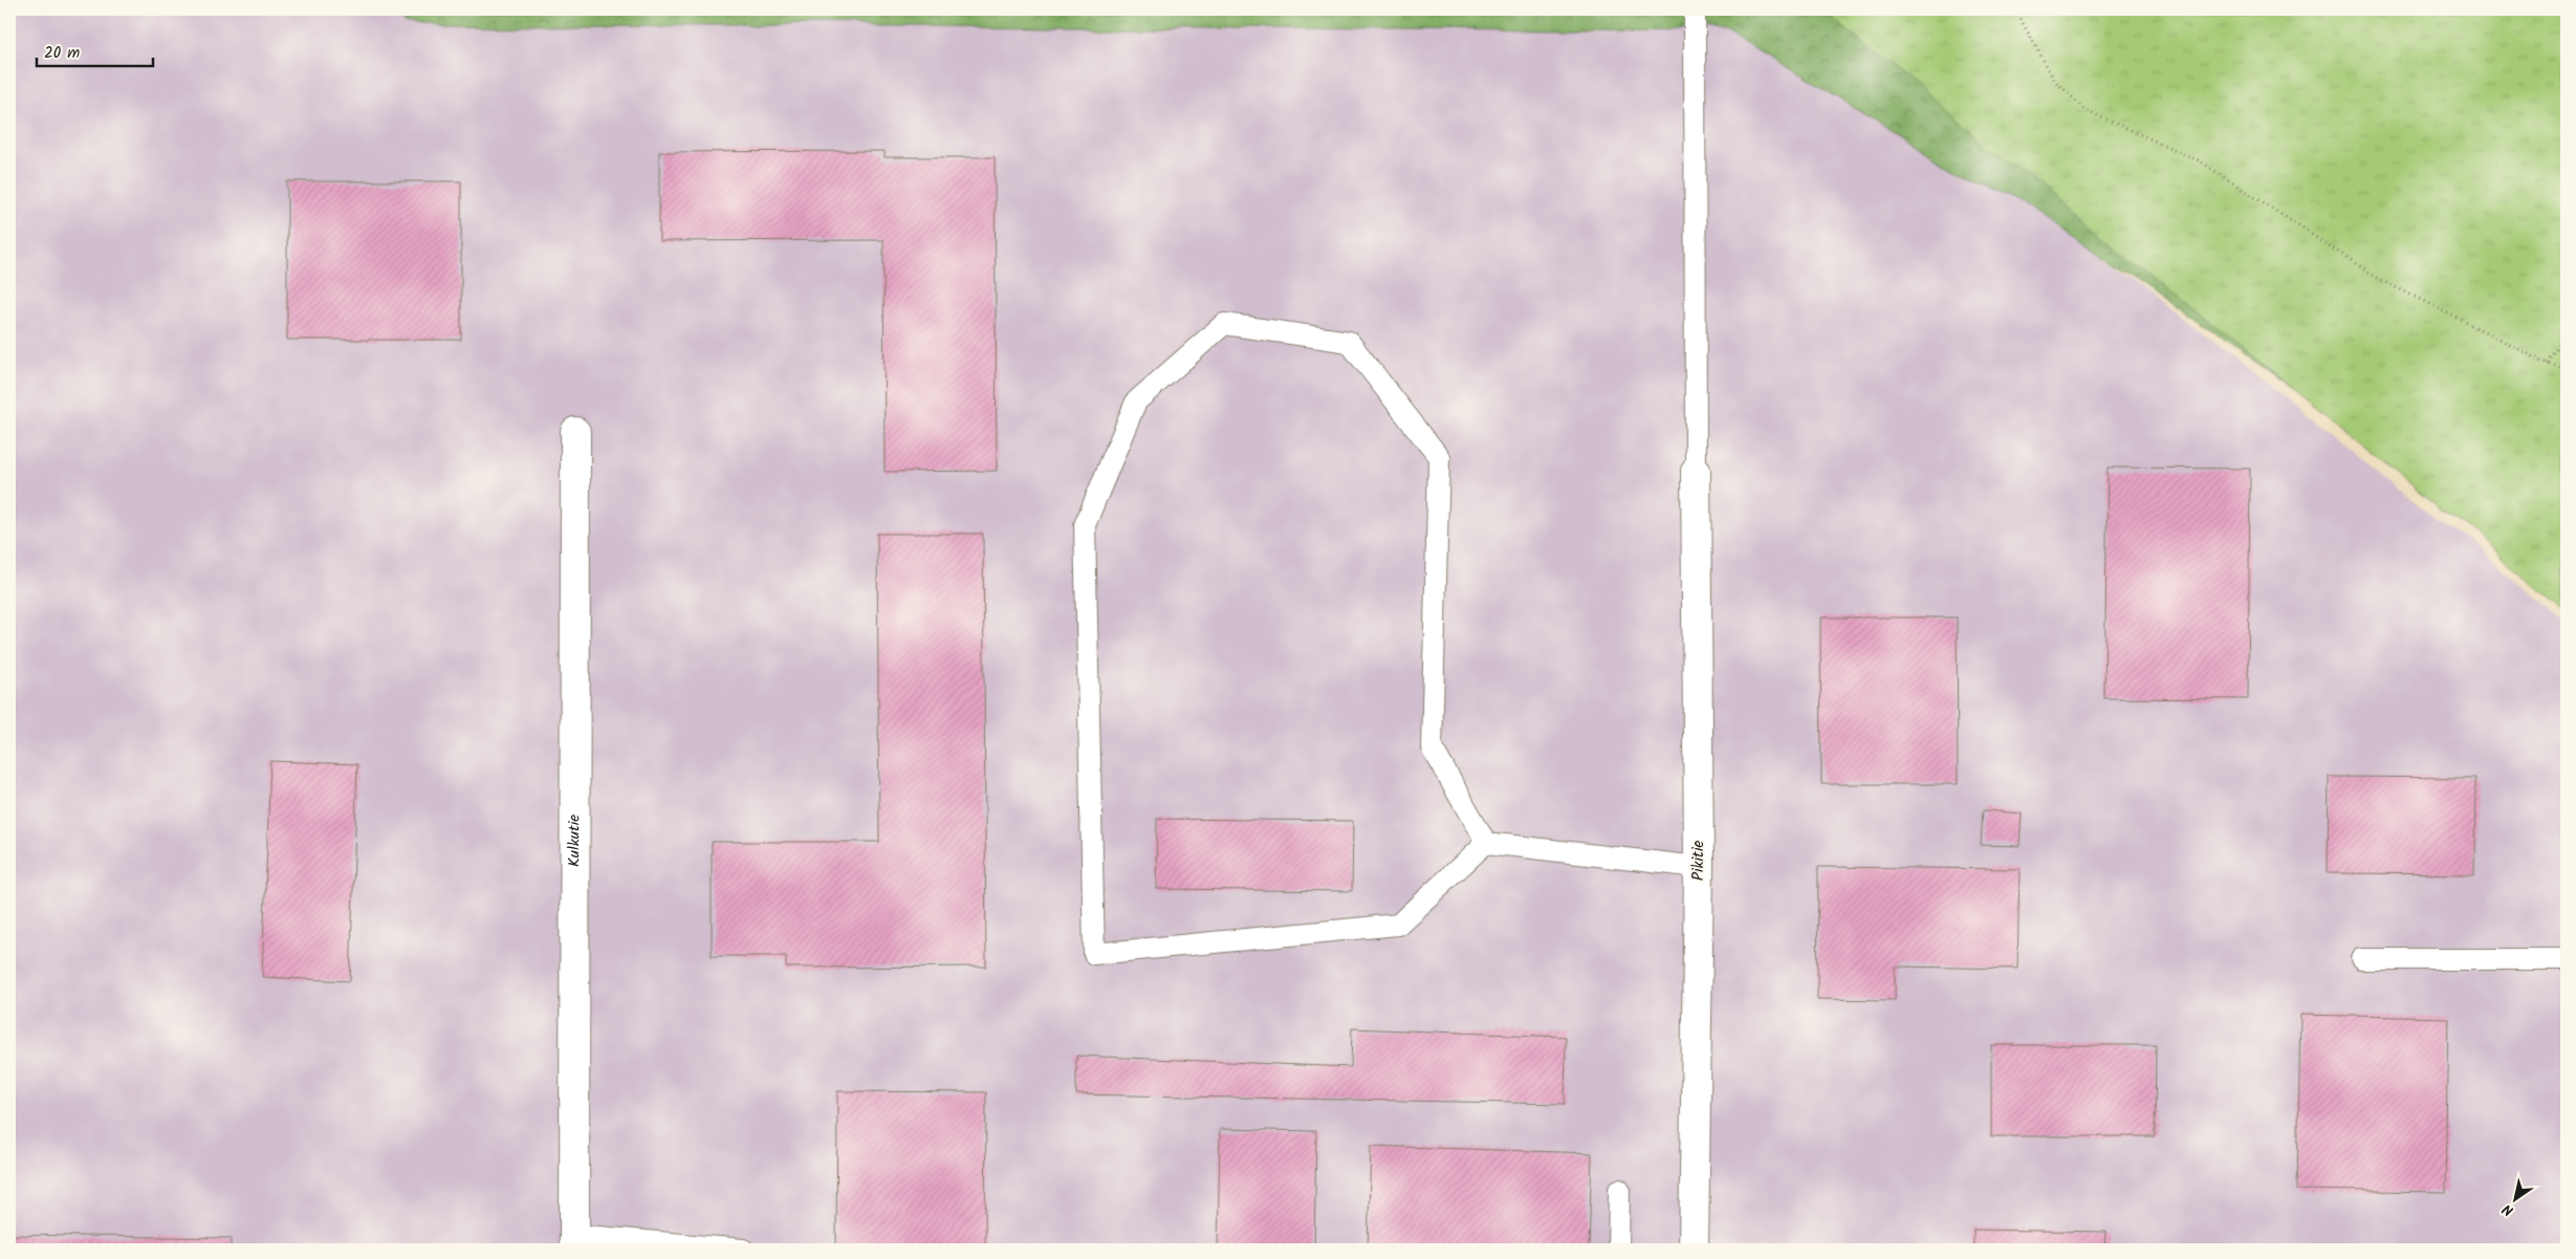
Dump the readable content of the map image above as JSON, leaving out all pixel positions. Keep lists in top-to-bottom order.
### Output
{
  "streets": {
    "street": ["Kulkutie", "Pikitie"]
  },
  "scale_bar": "20 m",
  "north": "bottom left"
}
